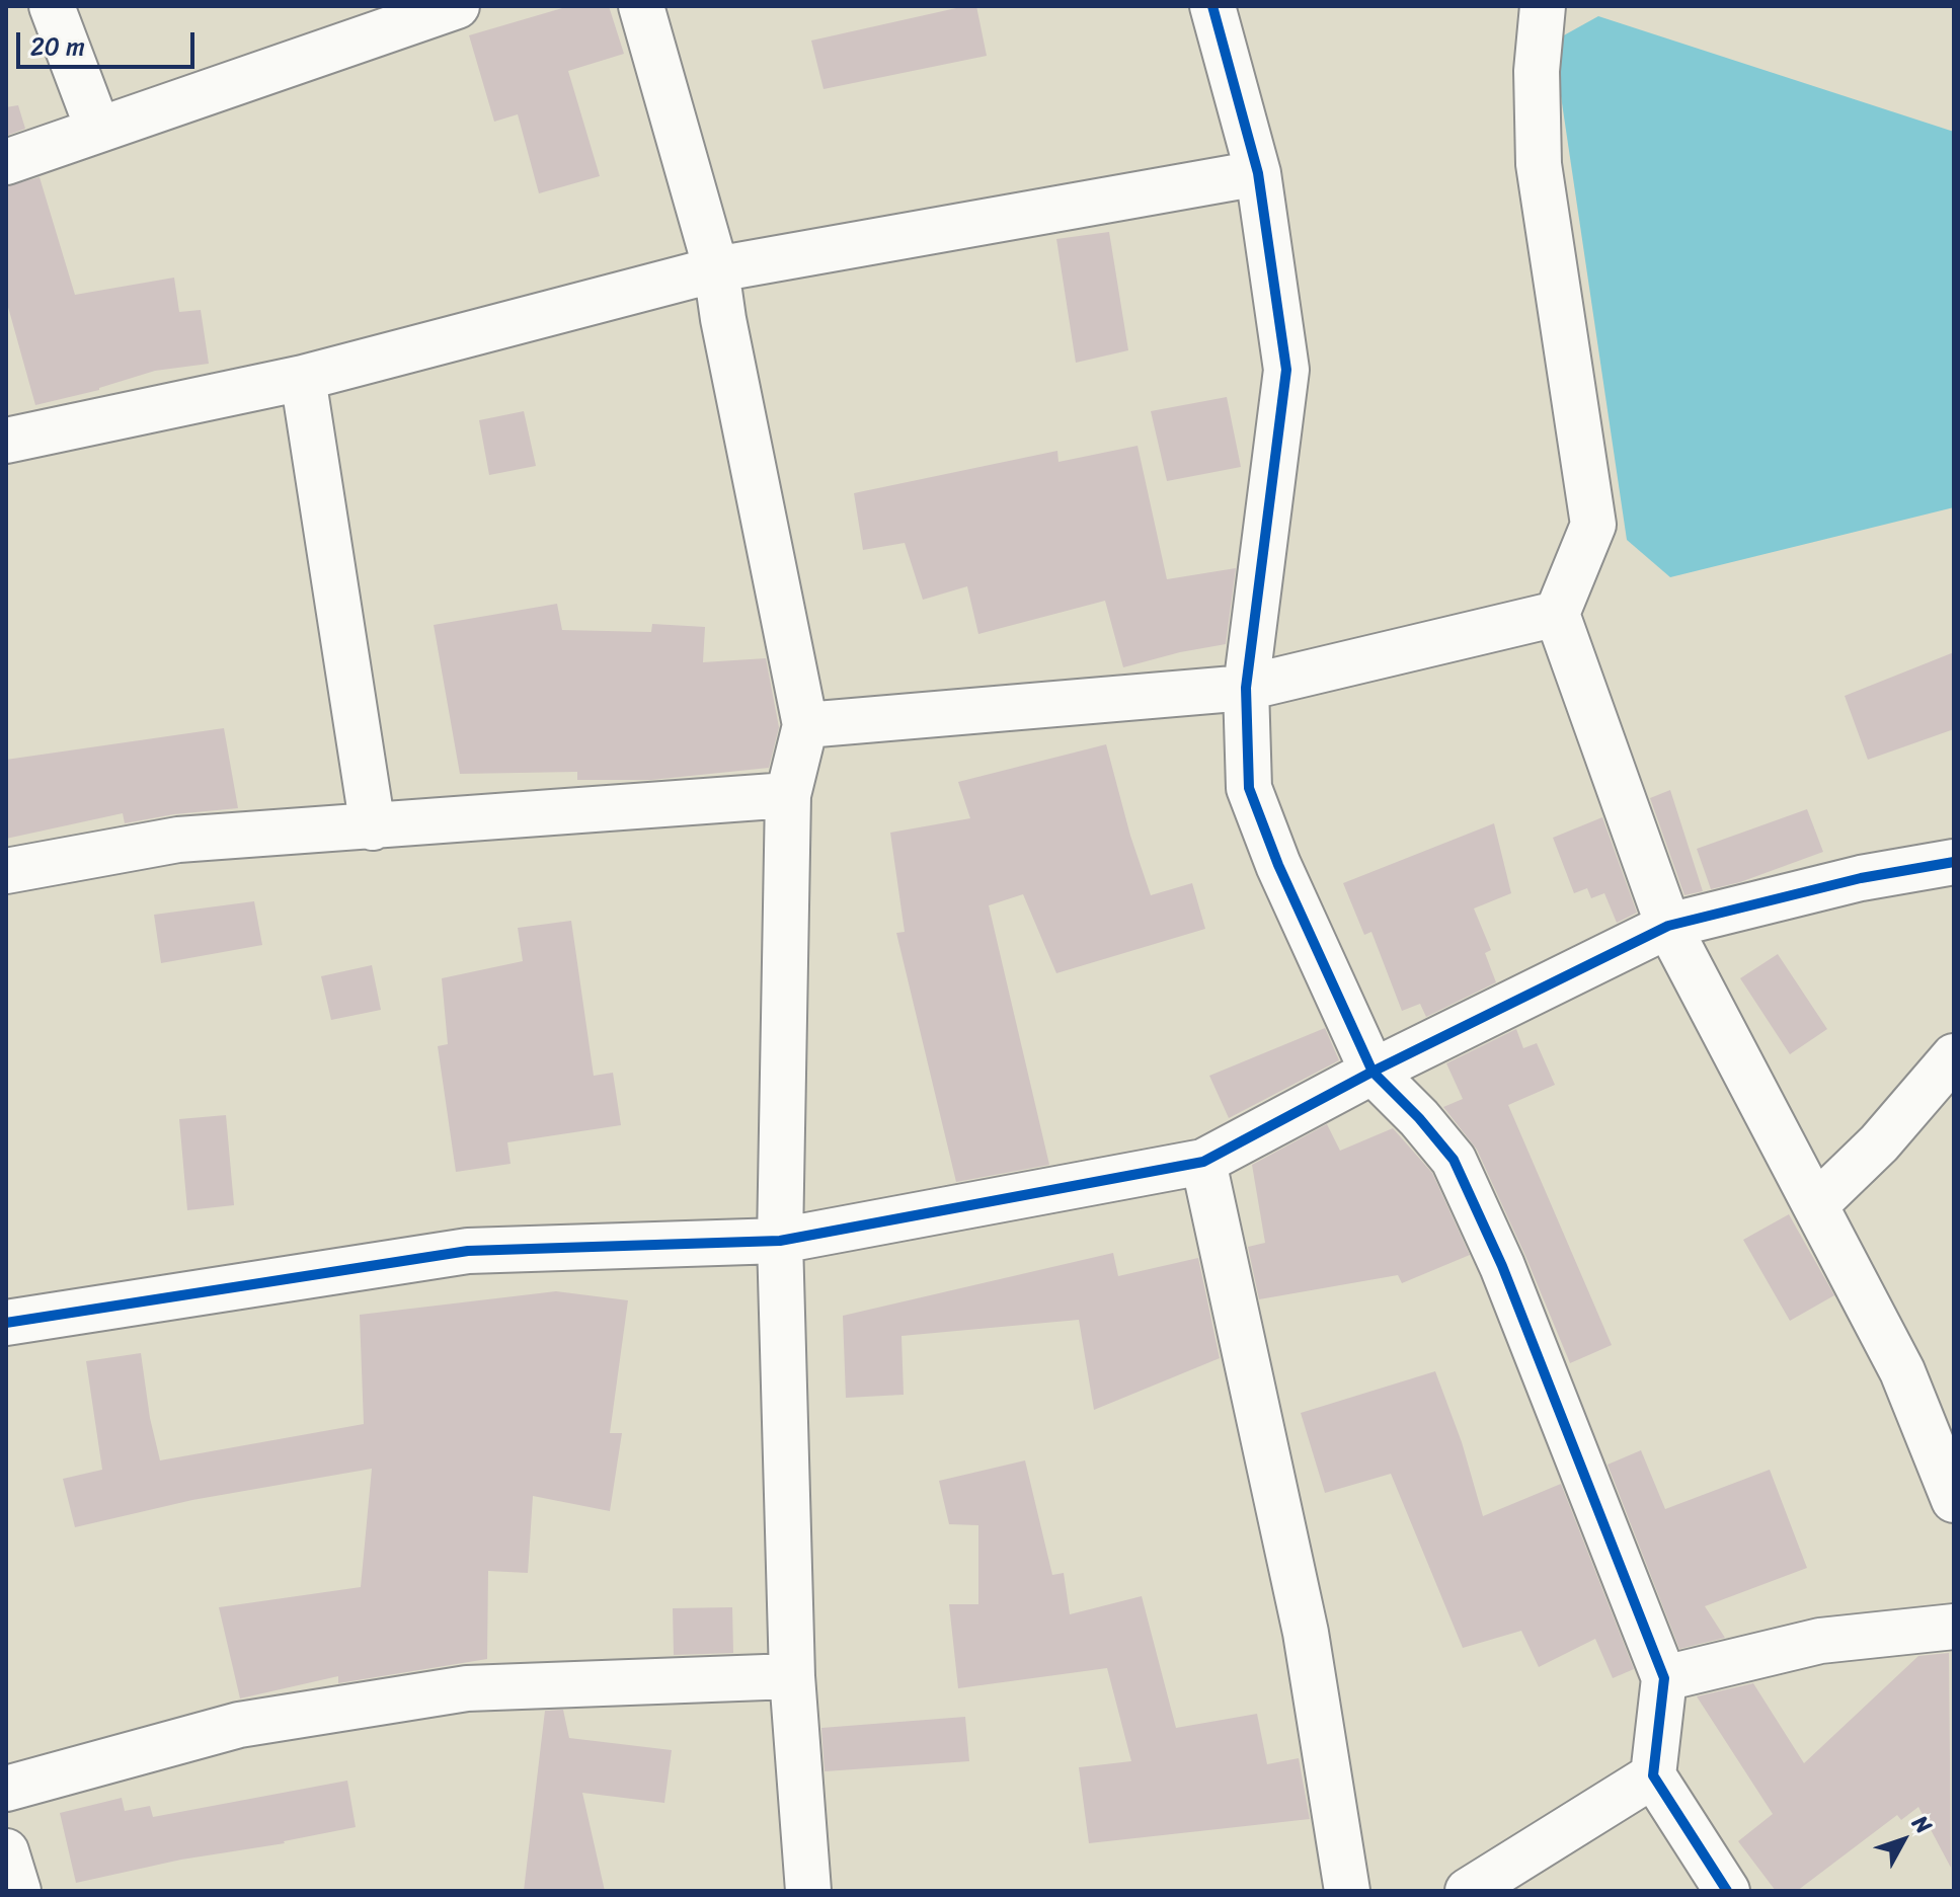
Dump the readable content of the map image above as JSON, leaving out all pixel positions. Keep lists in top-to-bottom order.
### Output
{
  "scale_bar": "20 m",
  "north": "top right"
}
